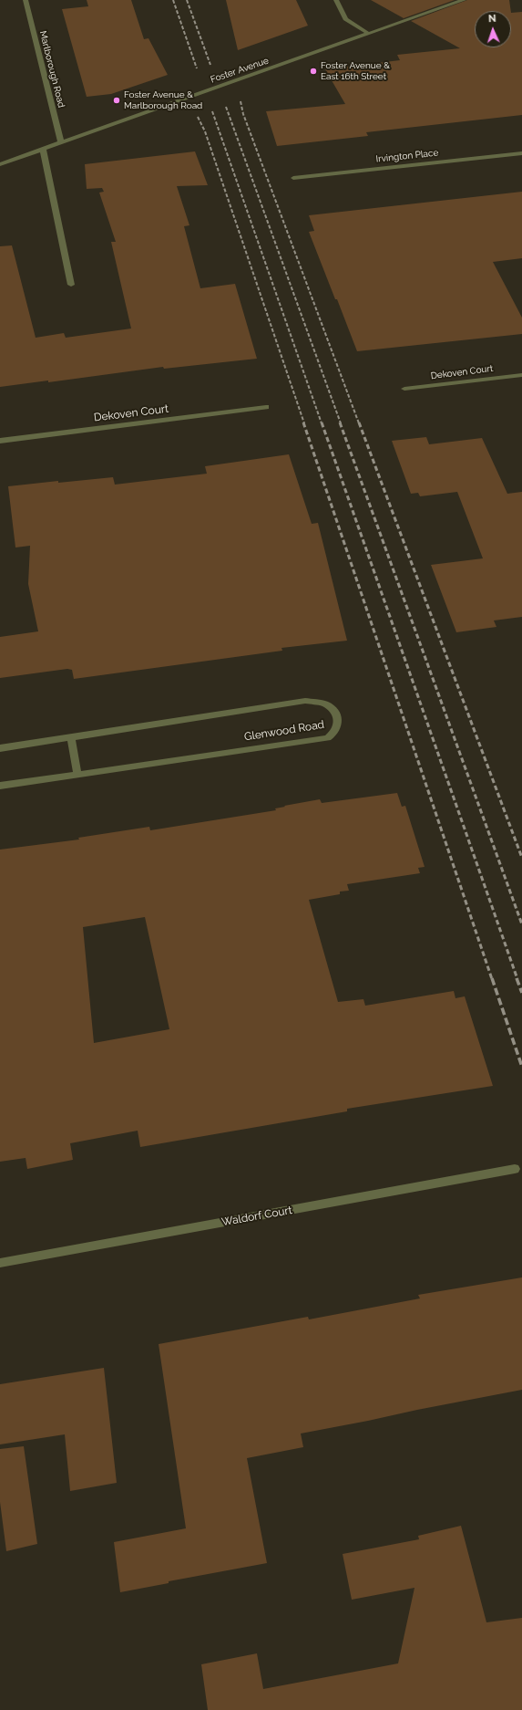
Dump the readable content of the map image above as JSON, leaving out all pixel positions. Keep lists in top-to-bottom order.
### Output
{
  "streets": {
    "street": [
      "Marlborough Road",
      "Foster Avenue",
      "Irvington Place",
      "Dekoven Court",
      "Glenwood Road",
      "Waldorf Court"
    ]
  },
  "crossings": [
    ["Marlborough Road", "Foster Avenue"]
  ],
  "places": ["Foster Avenue & East 16th Street", "Foster Avenue & Marlborough Road"],
  "north": "top"
}
